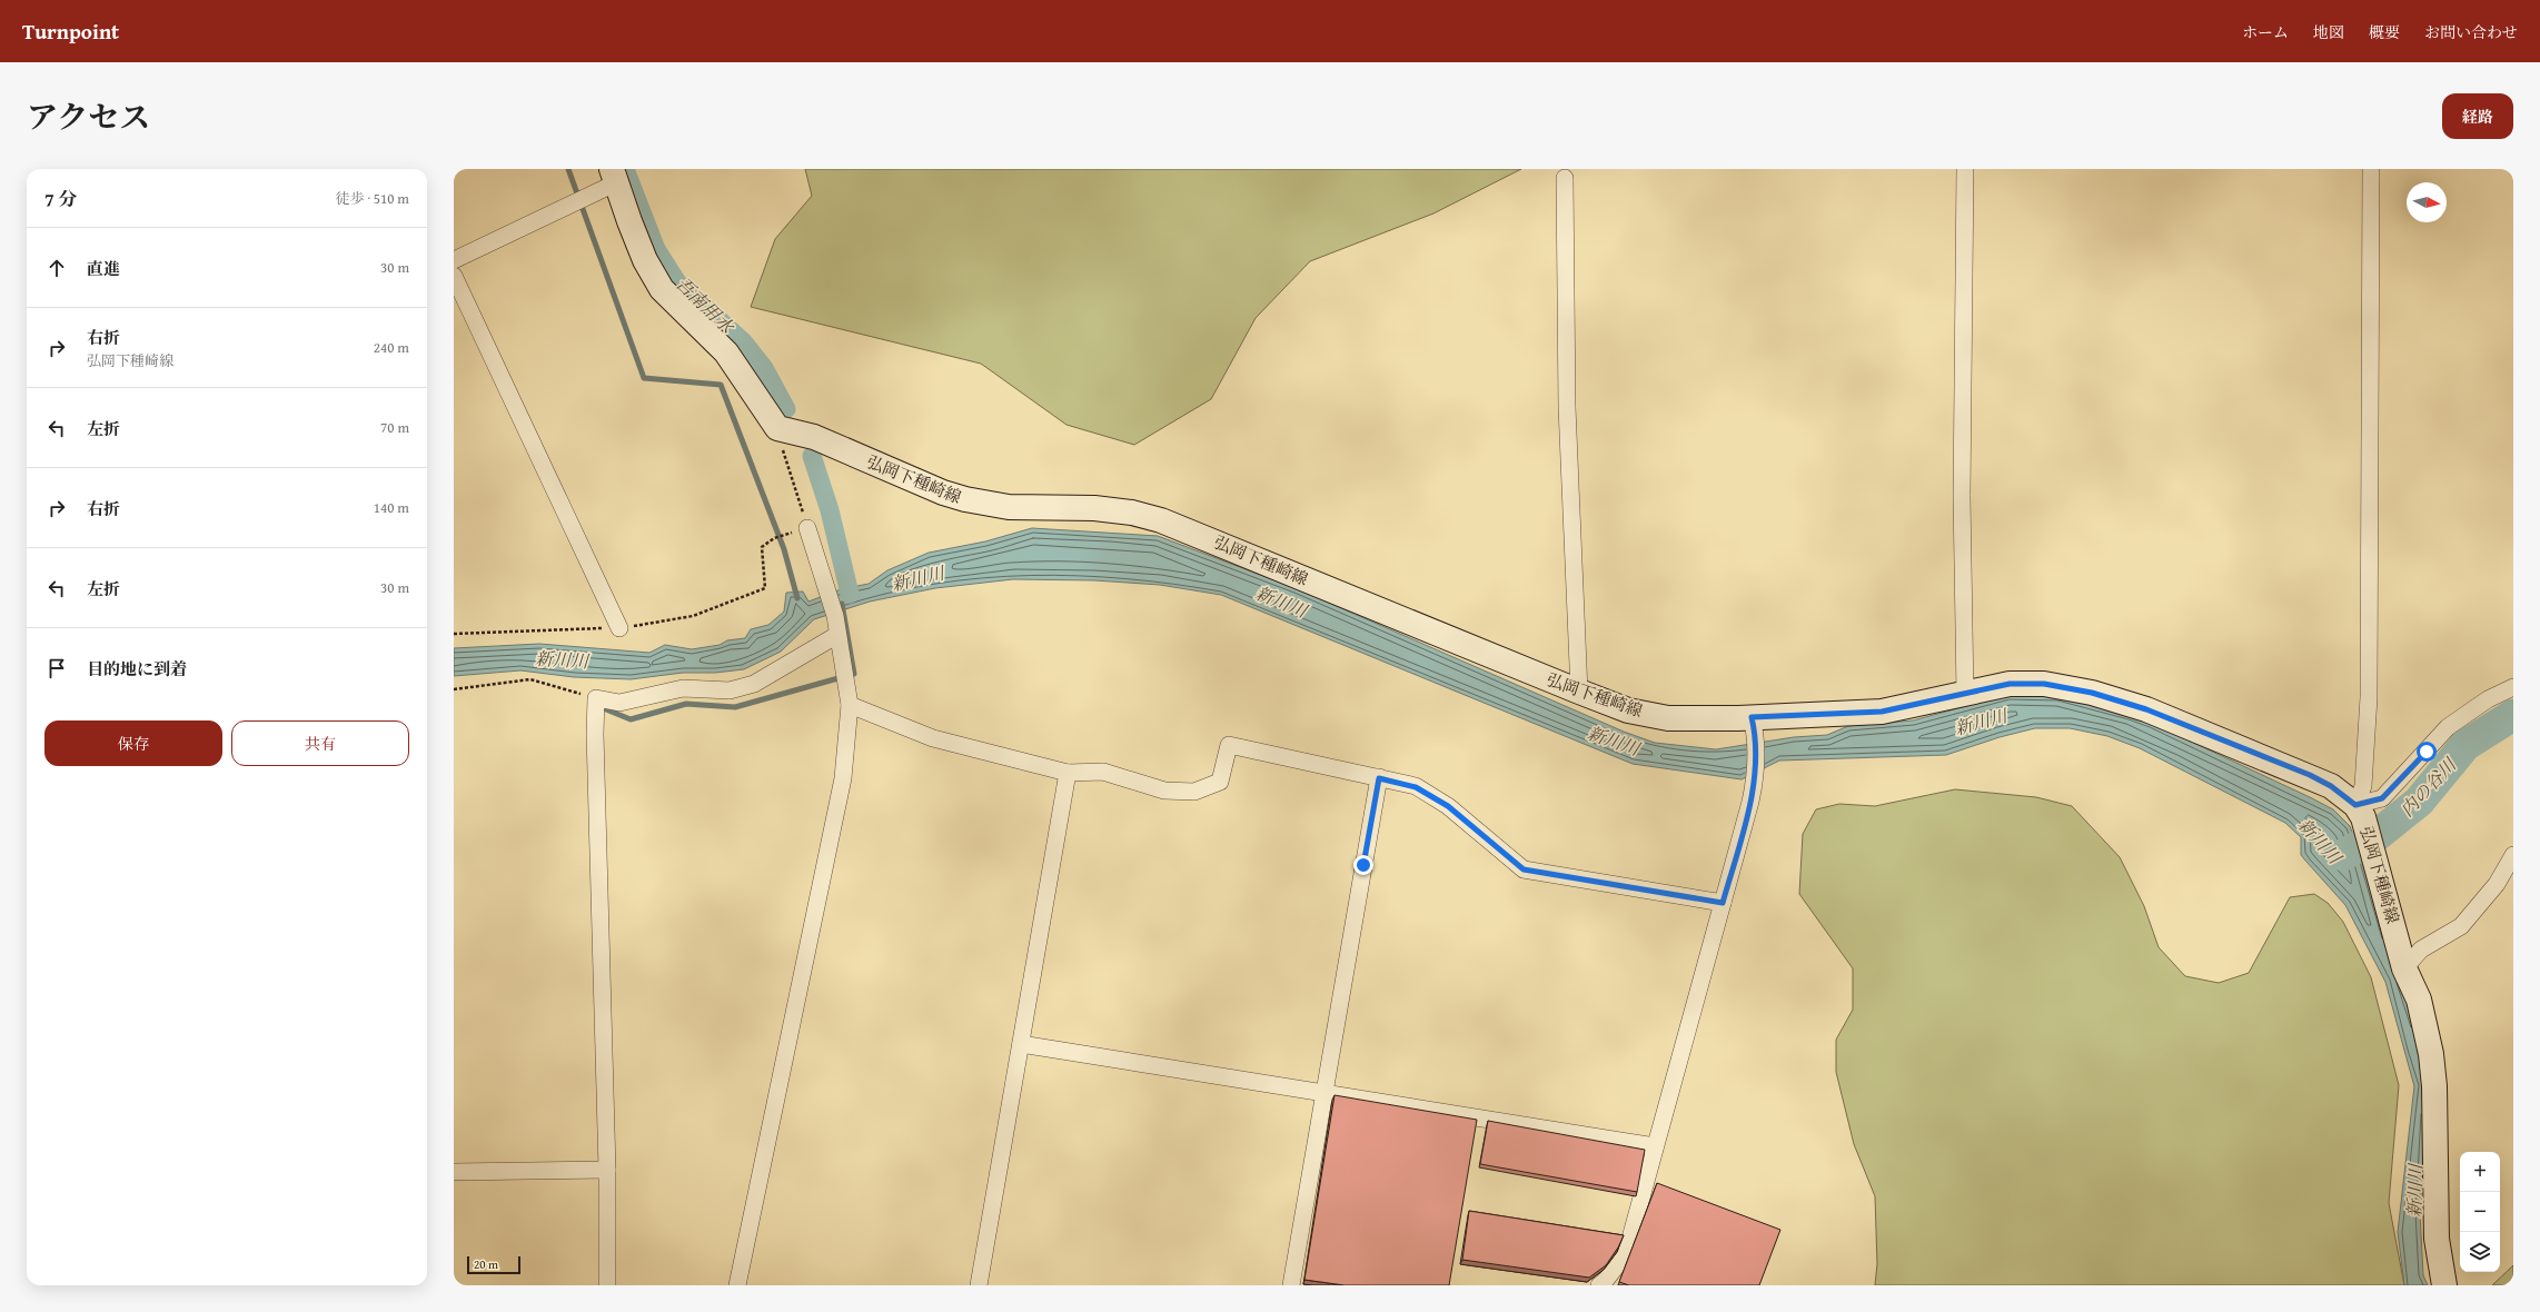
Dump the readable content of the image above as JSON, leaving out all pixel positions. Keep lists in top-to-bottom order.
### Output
{
  "streets": {
    "main road": ["弘岡下種崎線"]
  },
  "water": ["吾南用水", "新川川", "内の谷川"],
  "scale_bar": "20 m",
  "north": "right",
  "page": {
    "header": "Turnpoint",
    "nav": [
      "ホーム",
      "地図",
      "概要",
      "お問い合わせ"
    ],
    "title": "アクセス",
    "buttons": [
      "経路",
      ["保存", "共有"]
    ],
    "heading": ["7 分", "徒歩 · 510 m"],
    "list": [
      ["直進", "30 m"],
      ["右折", "弘岡下種崎線", "240 m"],
      ["左折", "70 m"],
      ["右折", "140 m"],
      ["左折", "30 m"],
      "目的地に到着"
    ],
    "map_buttons": ["+", "−"],
    "scale": "20 m"
  }
}
